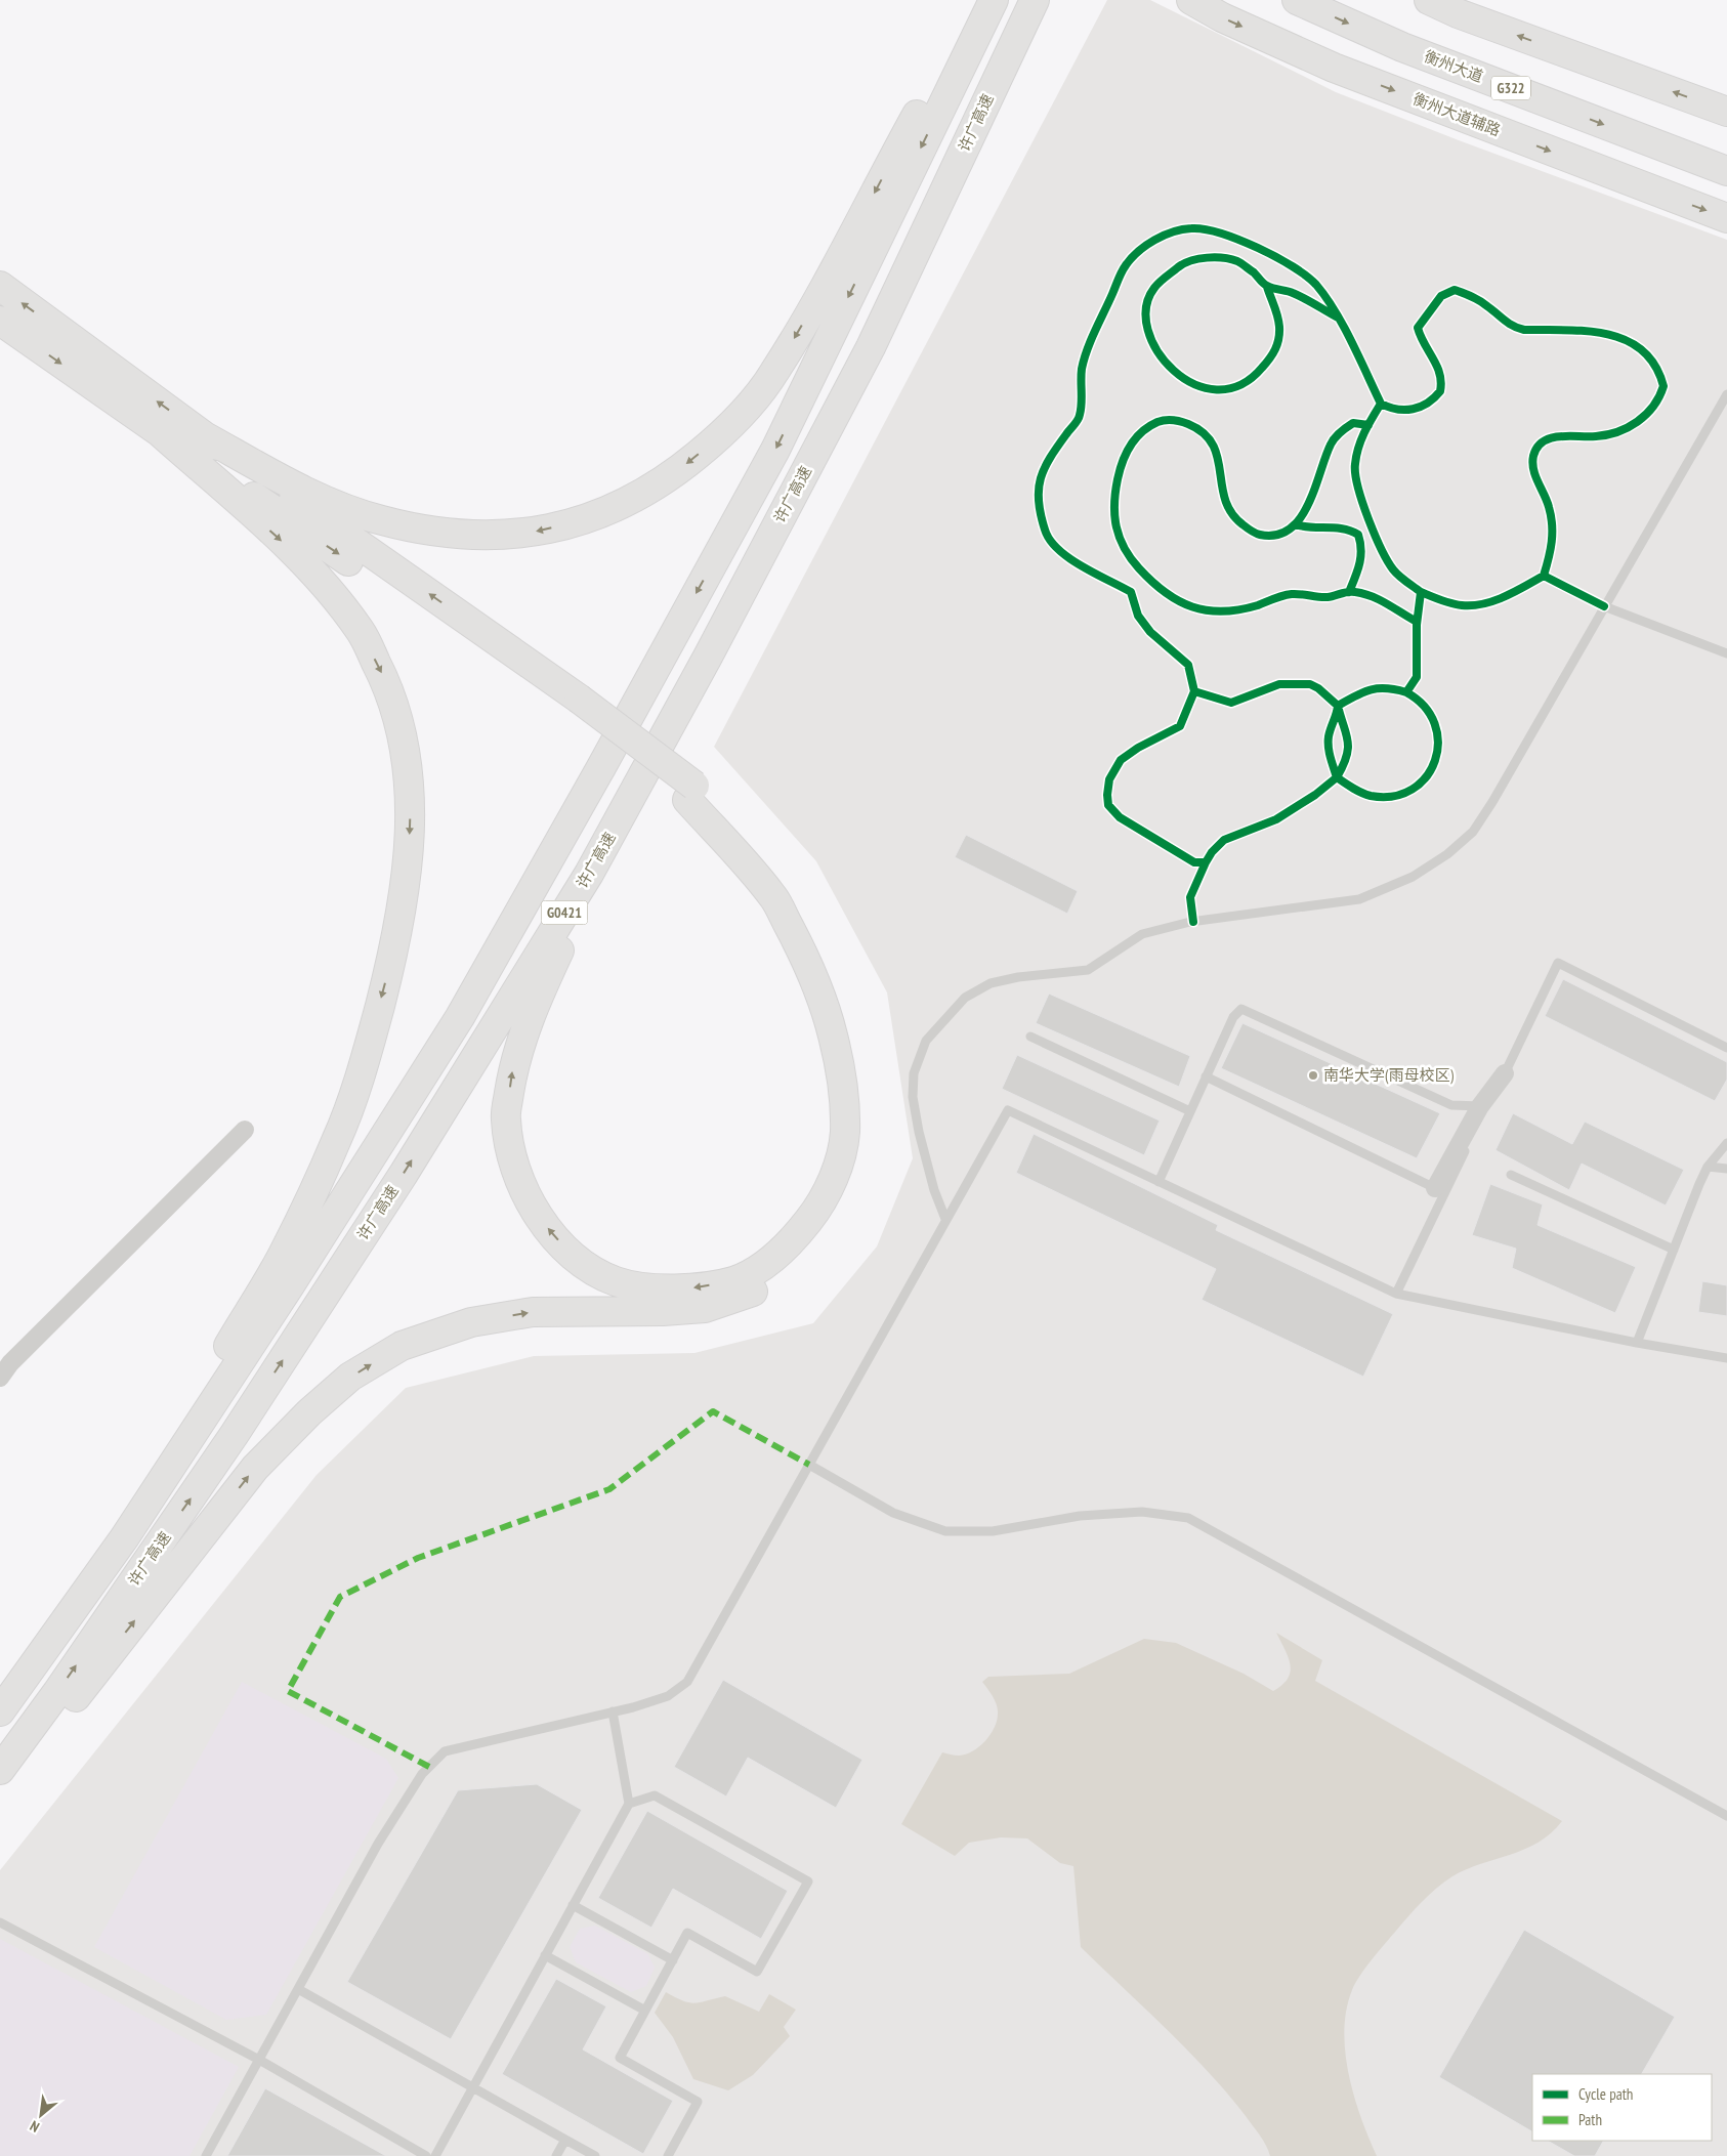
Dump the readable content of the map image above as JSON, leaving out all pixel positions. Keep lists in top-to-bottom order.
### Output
{
  "streets": {
    "main road": [
      "衡州大道",
      "G322",
      "衡州大道辅路",
      "许广高速",
      "G0421"
    ]
  },
  "places": ["南华大学(雨母校区)"],
  "legend": ["Cycle path", "Path"],
  "north": "bottom left"
}
